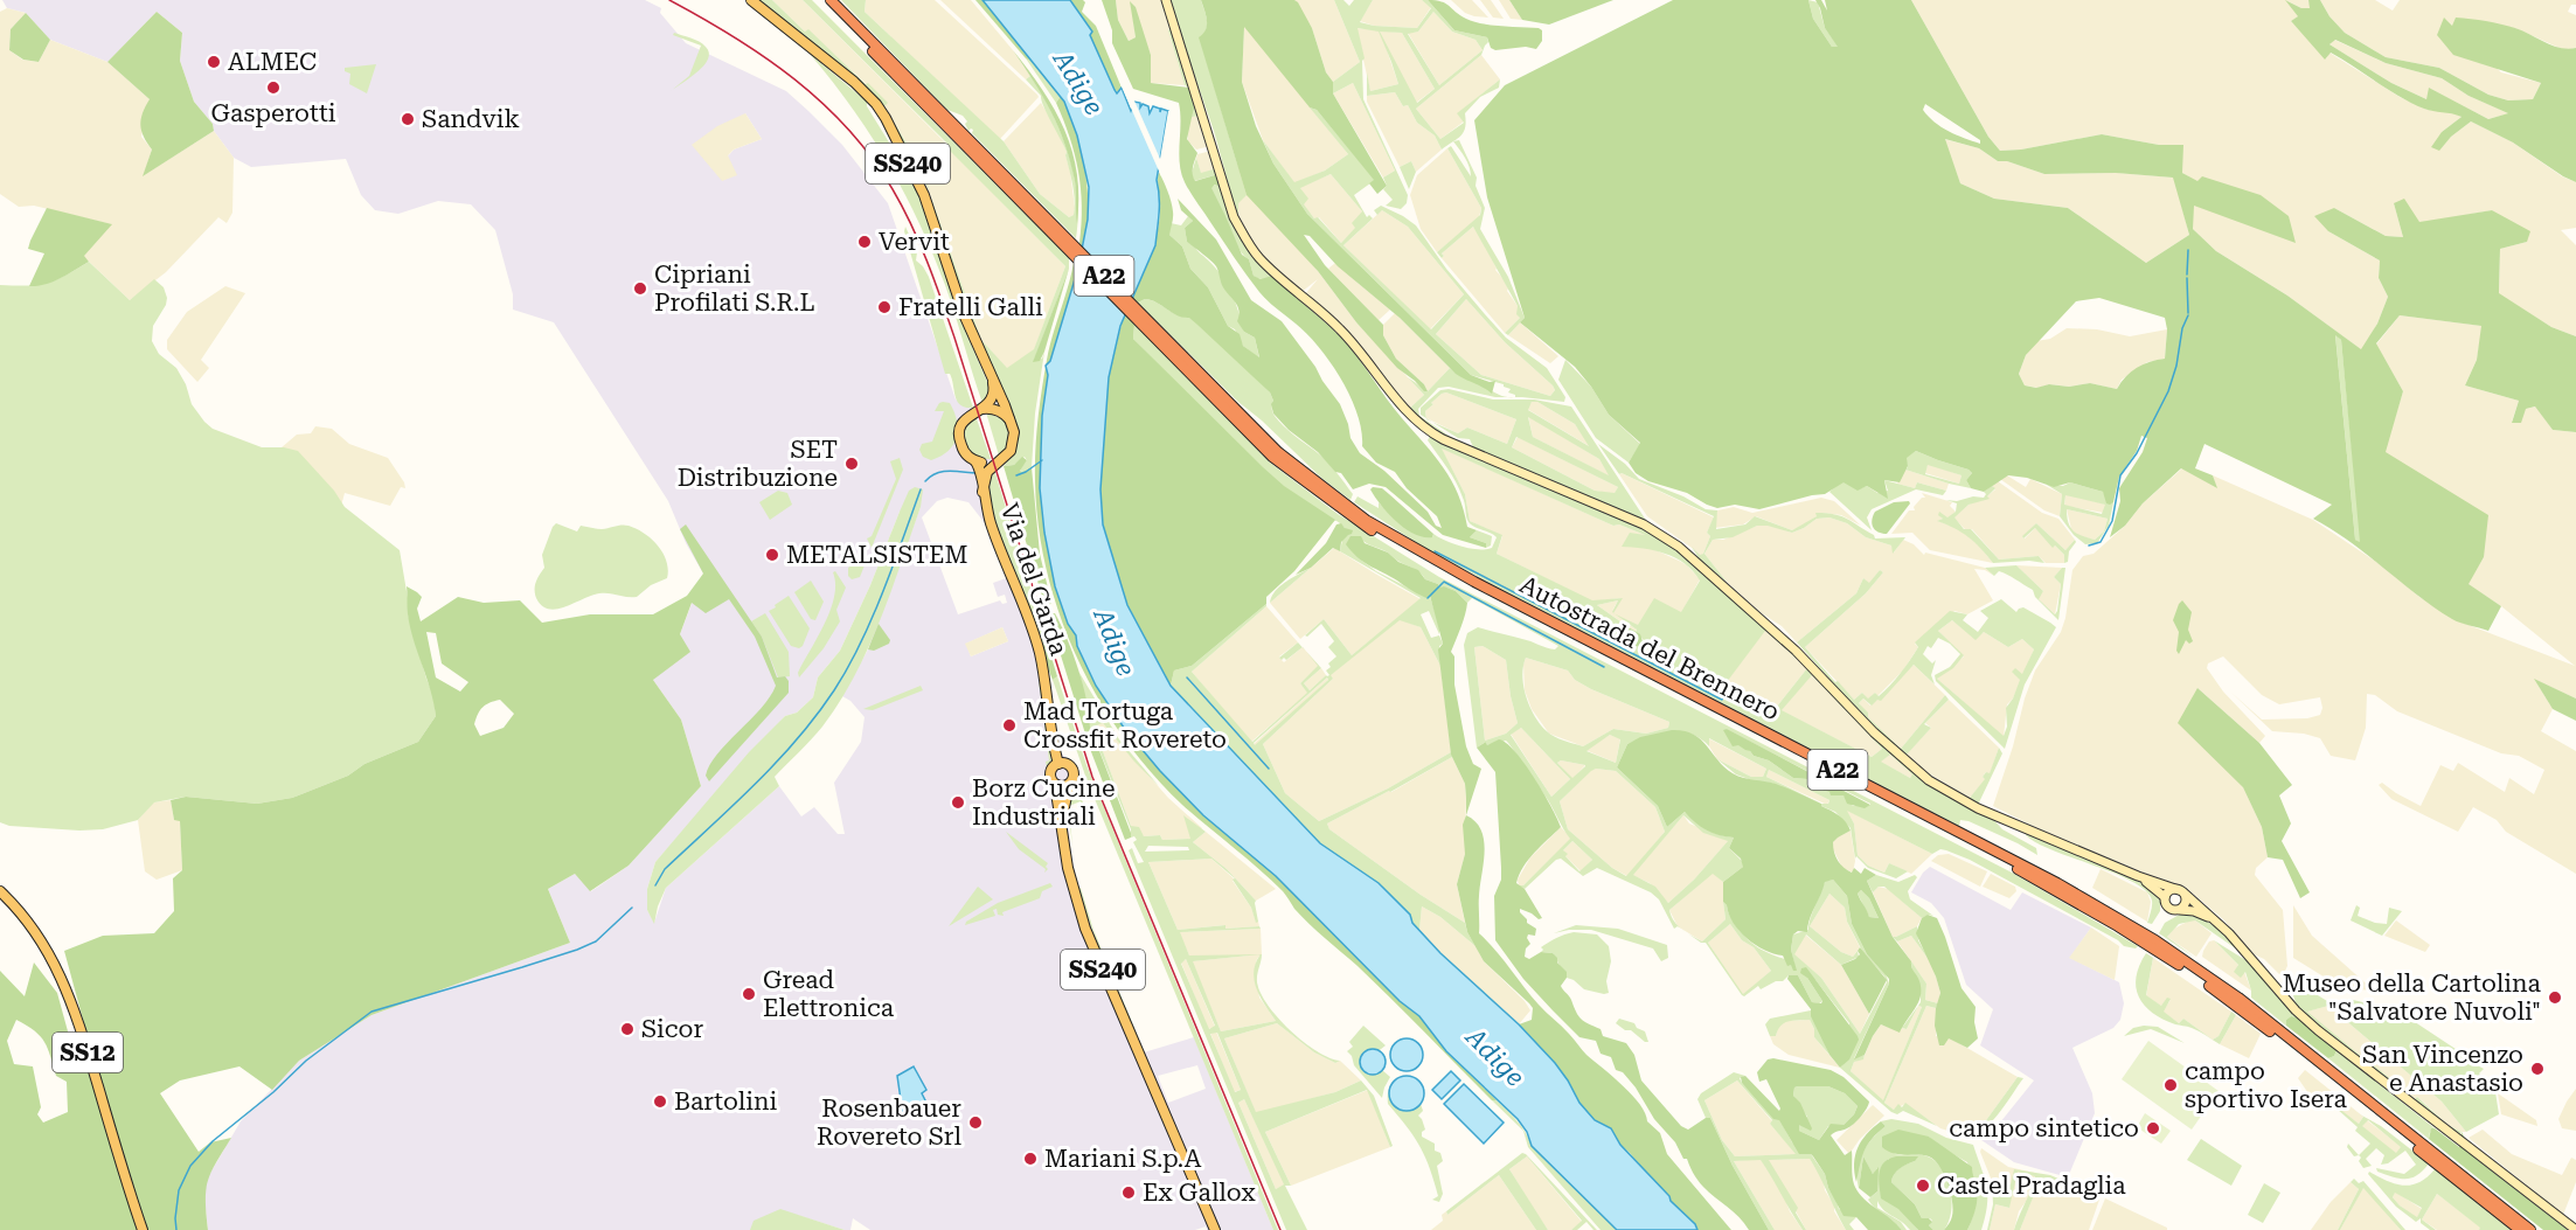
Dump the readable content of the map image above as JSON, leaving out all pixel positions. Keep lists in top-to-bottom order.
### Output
{
  "streets": {
    "highway": ["A22", "Autostrada del Brennero"],
    "main road": ["SS240", "Via del Garda", "SS12"]
  },
  "water": ["Adige"],
  "places": [
    "ALMEC",
    "Gasperotti",
    "Sandvik",
    "Vervit",
    "Cipriani Profilati S.R.L",
    "Fratelli Galli",
    "SET Distribuzione",
    "METALSISTEM",
    "Mad Tortuga Crossfit Rovereto",
    "Borz Cucine Industriali",
    "Gread Elettronica",
    "Museo della Cartolina \"Salvatore Nuvoli\"",
    "Sicor",
    "San Vincenzo e Anastasio",
    "campo sportivo Isera",
    "Bartolini",
    "Rosenbauer Rovereto Srl",
    "campo sintetico",
    "Mariani S.p.A",
    "Castel Pradaglia",
    "Ex Gallox"
  ]
}
